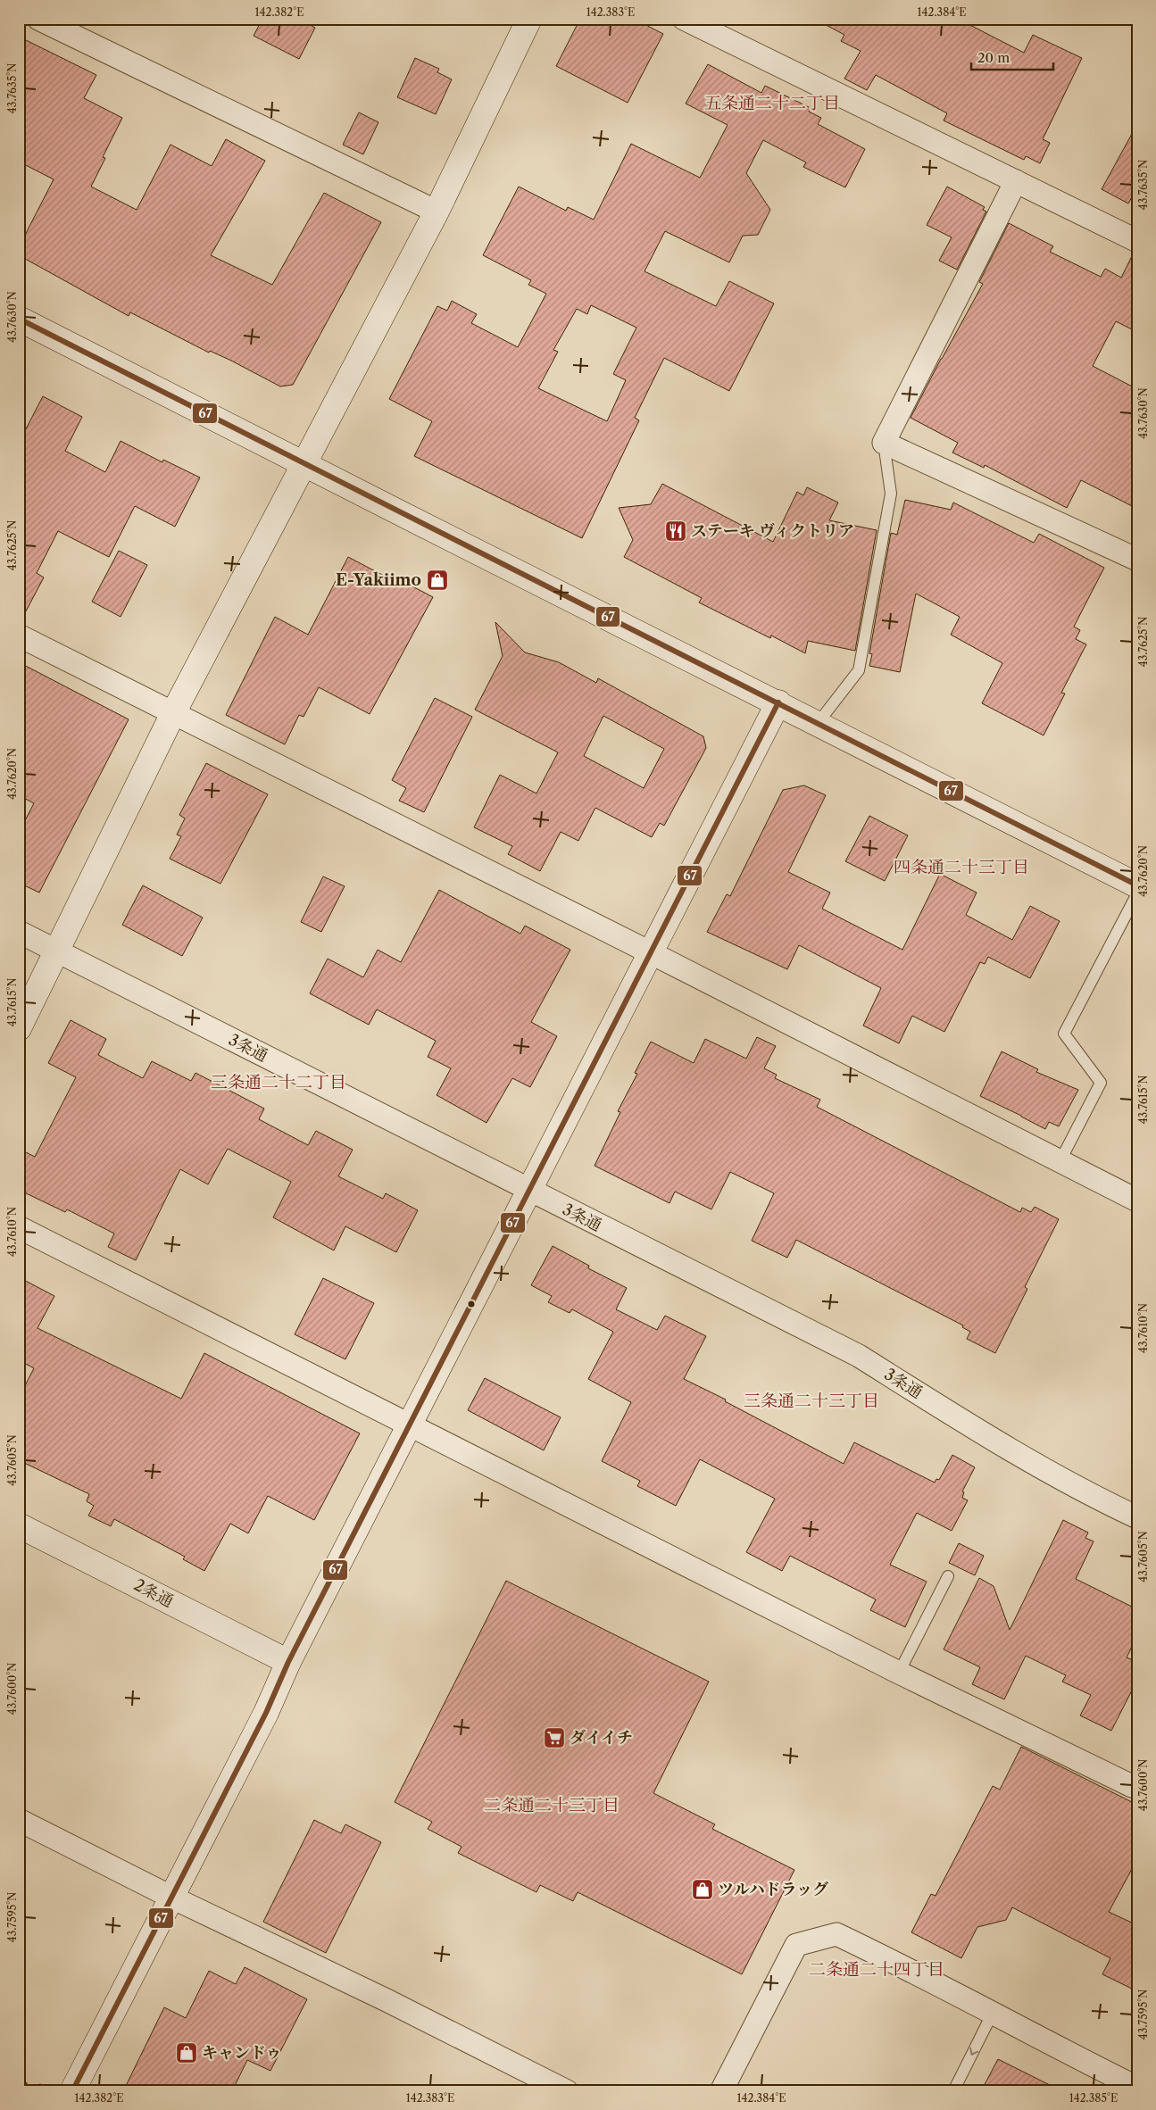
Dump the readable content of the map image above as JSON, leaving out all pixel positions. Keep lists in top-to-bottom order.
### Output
{
  "streets": {
    "street": ["3条通", "2条通"]
  },
  "districts": [
    "五条通二十二丁目",
    "四条通二十三丁目",
    "三条通二十二丁目",
    "三条通二十三丁目",
    "二条通二十三丁目",
    "二条通二十四丁目"
  ],
  "places": {
    "restaurant": ["ステーキ ヴィクトリア"],
    "shop": ["E-Yakiimo", "ツルハドラッグ", "キャンドゥ"],
    "supermarket": ["ダイイチ"]
  },
  "lines": ["transit line 67"],
  "scale_bar": "20 m",
  "coordinates": [
    "142.382°E",
    "142.383°E",
    "142.384°E",
    "43.7635°N",
    "43.7630°N",
    "43.7625°N",
    "43.7620°N",
    "43.7615°N",
    "43.7610°N",
    "43.7605°N",
    "43.7600°N",
    "43.7595°N",
    "142.385°E"
  ]
}
